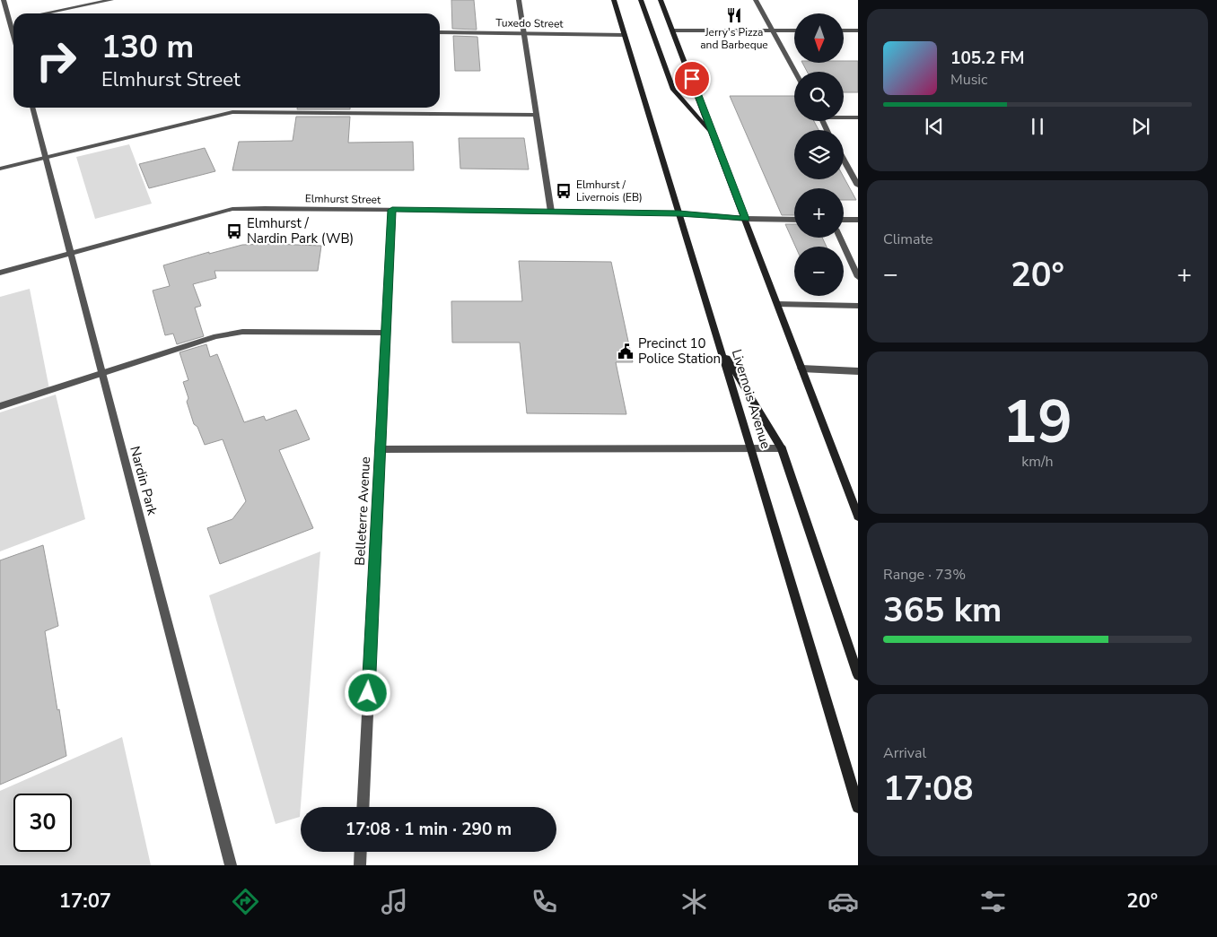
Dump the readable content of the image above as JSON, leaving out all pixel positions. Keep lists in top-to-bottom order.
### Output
{
  "streets": {
    "main road": ["Livernois Avenue"],
    "street": [
      "Tuxedo Street",
      "Elmhurst Street",
      "Nardin Park",
      "Belleterre Avenue"
    ]
  },
  "crossings": [
    ["Tuxedo Street", "Livernois Avenue"],
    ["Elmhurst Street", "Livernois Avenue"],
    ["Elmhurst Street", "Nardin Park"],
    ["Elmhurst Street", "Belleterre Avenue"]
  ],
  "places": {
    "restaurant": ["Jerry's Pizza and Barbeque"],
    "bus stop": ["Elmhurst / Livernois (EB)", "Elmhurst / Nardin Park (WB)"],
    "public building": ["Precinct 10 Police Station"]
  },
  "north": "bottom",
  "page": {
    "map_buttons": ["+", "−"],
    "turn": ["130 m", "Elmhurst Street"],
    "song": ["105.2 FM", "Music"],
    "tile": [
      "Climate",
      ["19", "km/h"],
      ["Range · 73%", "365 km"],
      ["Arrival", "17:08"]
    ],
    "heat": ["−", "20°", "+"],
    "limit": "30",
    "trip": "17:08 · 1 min · 290 m",
    "tabs": ["17:07", "20°"]
  }
}
